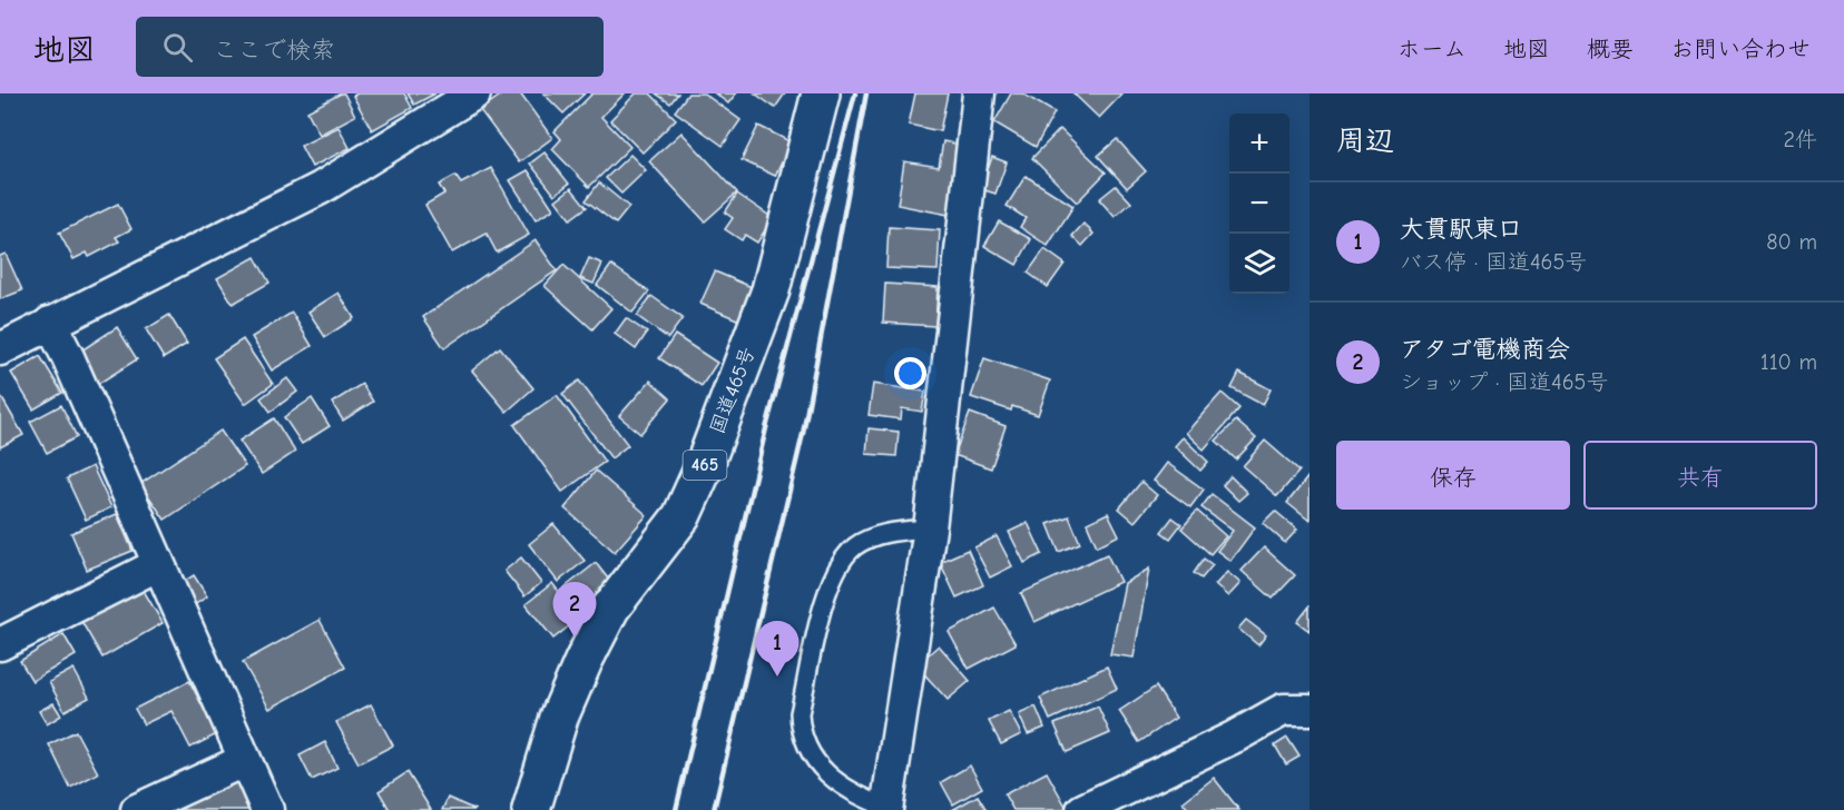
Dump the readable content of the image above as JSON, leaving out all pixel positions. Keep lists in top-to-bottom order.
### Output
{
  "streets": {
    "highway": ["国道465号", "465"]
  },
  "page": {
    "header": "地図",
    "search": "ここで検索",
    "nav": [
      "ホーム",
      "地図",
      "概要",
      "お問い合わせ"
    ],
    "heading": ["周辺", "2件"],
    "map_buttons": ["+", "−"],
    "list": [
      {
        "mark": "1",
        "name": "大貫駅東口",
        "note": "バス停 · 国道465号",
        "value": "80 m"
      },
      {
        "mark": "2",
        "name": "アタゴ電機商会",
        "note": "ショップ · 国道465号",
        "value": "110 m"
      }
    ],
    "buttons": ["保存", "共有"],
    "pins": ["2", "1"]
  }
}
